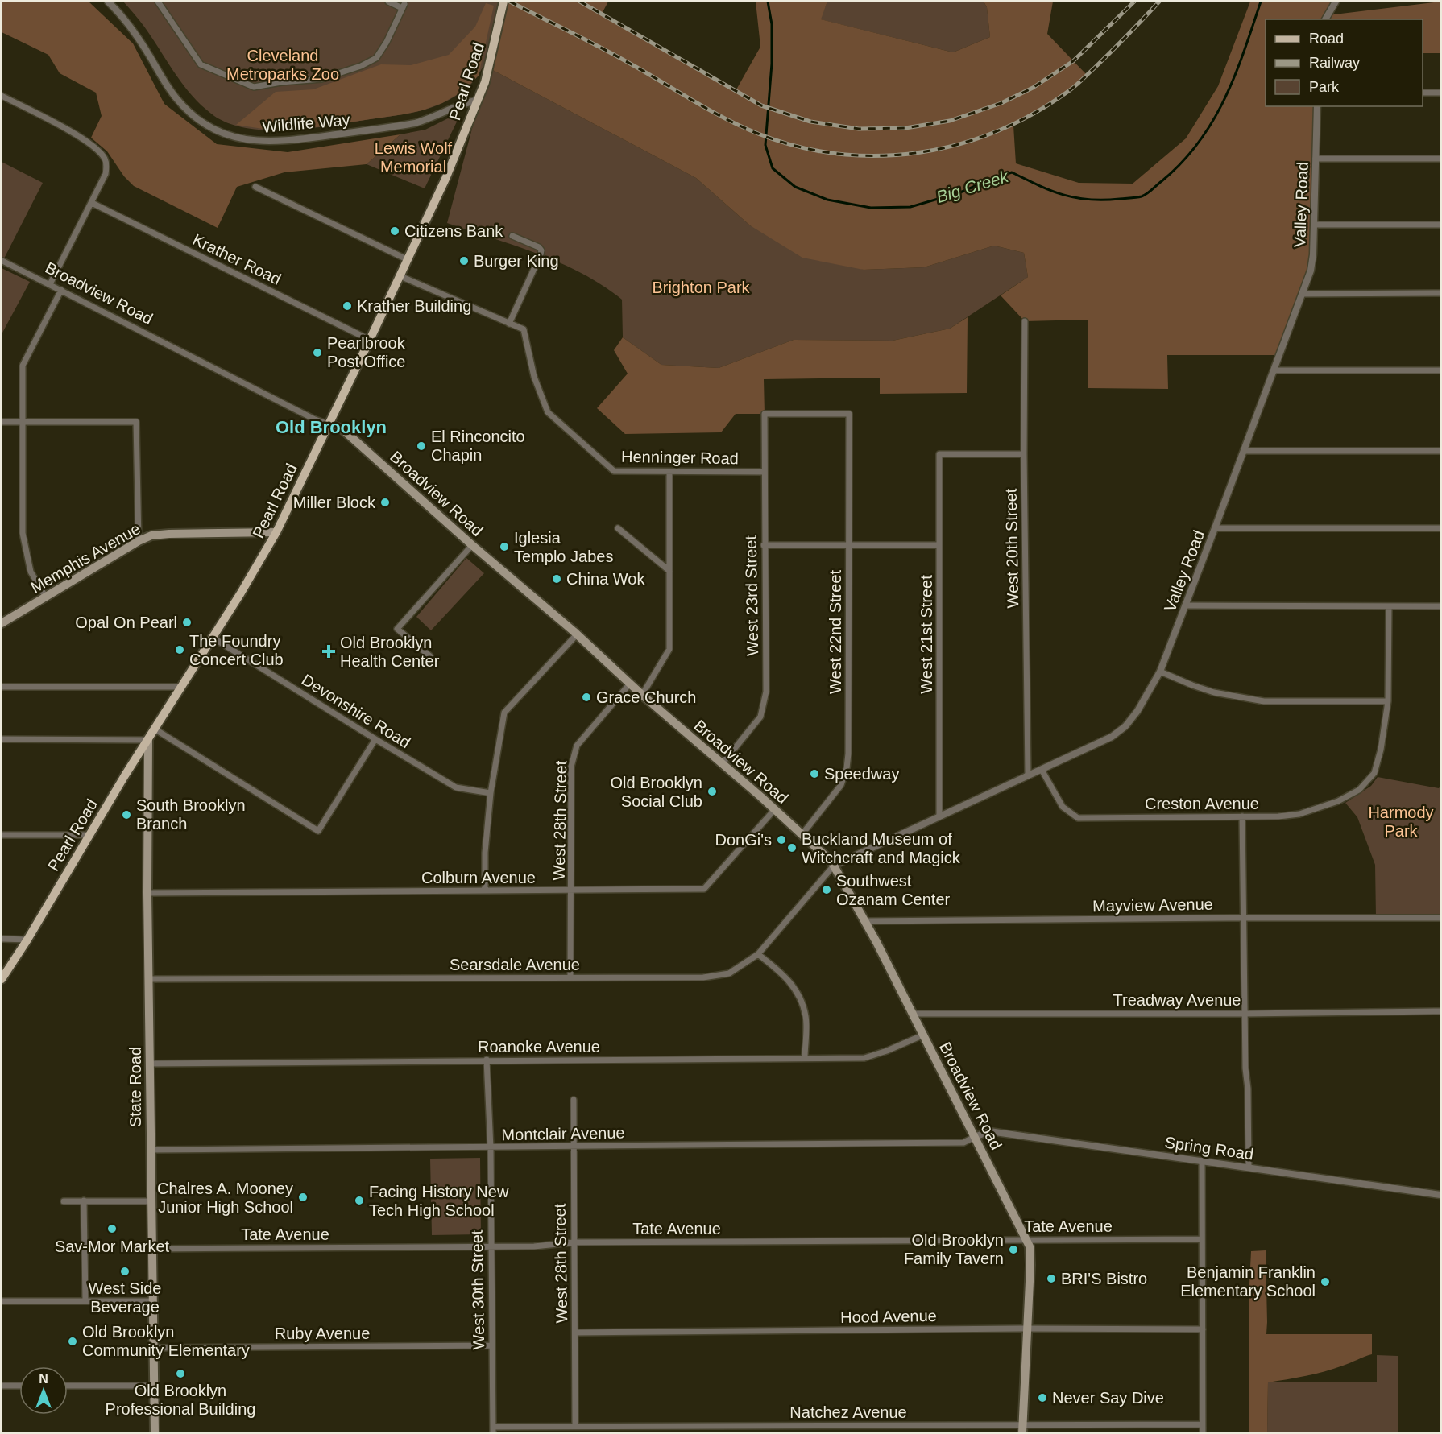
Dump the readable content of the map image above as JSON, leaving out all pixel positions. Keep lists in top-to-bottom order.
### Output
{
  "streets": {
    "main road": [
      "Pearl Road",
      "Broadview Road",
      "Memphis Avenue",
      "State Road"
    ],
    "street": [
      "Wildlife Way",
      "Valley Road",
      "Krather Road",
      "Henninger Road",
      "West 20th Street",
      "West 23rd Street",
      "West 22nd Street",
      "West 21st Street",
      "Devonshire Road",
      "Creston Avenue",
      "West 28th Street",
      "Colburn Avenue",
      "Mayview Avenue",
      "Searsdale Avenue",
      "Treadway Avenue",
      "Roanoke Avenue",
      "Montclair Avenue",
      "Spring Road",
      "Tate Avenue",
      "West 30th Street",
      "Hood Avenue",
      "Ruby Avenue",
      "Natchez Avenue"
    ]
  },
  "crossings": [
    ["Pearl Road", "Wildlife Way"],
    ["Pearl Road", "Krather Road"],
    ["Pearl Road", "Broadview Road"],
    ["Pearl Road", "Henninger Road"],
    ["Pearl Road", "Memphis Avenue"],
    ["Pearl Road", "Devonshire Road"],
    ["Pearl Road", "State Road"],
    ["Valley Road", "Broadview Road"],
    ["Valley Road", "West 20th Street"],
    ["Valley Road", "West 21st Street"],
    ["Valley Road", "Creston Avenue"],
    ["Valley Road", "Searsdale Avenue"],
    ["Broadview Road", "West 23rd Street"],
    ["Broadview Road", "West 22nd Street"],
    ["Broadview Road", "West 28th Street"],
    ["Broadview Road", "Colburn Avenue"],
    ["Broadview Road", "Mayview Avenue"],
    ["Broadview Road", "Searsdale Avenue"],
    ["Broadview Road", "Treadway Avenue"],
    ["Broadview Road", "Roanoke Avenue"],
    ["Broadview Road", "Montclair Avenue"],
    ["Broadview Road", "Spring Road"],
    ["Broadview Road", "Tate Avenue"],
    ["Broadview Road", "Hood Avenue"],
    ["Broadview Road", "Natchez Avenue"],
    ["Henninger Road", "West 23rd Street"],
    ["West 20th Street", "West 21st Street"],
    ["West 23rd Street", "West 22nd Street"],
    ["West 28th Street", "Colburn Avenue"],
    ["West 28th Street", "Searsdale Avenue"],
    ["West 28th Street", "Montclair Avenue"],
    ["West 28th Street", "Tate Avenue"],
    ["West 28th Street", "Hood Avenue"],
    ["West 28th Street", "Natchez Avenue"],
    ["Colburn Avenue", "State Road"],
    ["Searsdale Avenue", "State Road"],
    ["Roanoke Avenue", "State Road"],
    ["Roanoke Avenue", "West 30th Street"],
    ["State Road", "Montclair Avenue"],
    ["State Road", "Tate Avenue"],
    ["State Road", "Ruby Avenue"],
    ["Montclair Avenue", "Spring Road"],
    ["Montclair Avenue", "West 30th Street"],
    ["Tate Avenue", "West 30th Street"],
    ["West 30th Street", "Ruby Avenue"],
    ["West 30th Street", "Natchez Avenue"]
  ],
  "districts": ["Old Brooklyn"],
  "water": ["Big Creek"],
  "parks": [
    "Cleveland Metroparks Zoo",
    "Lewis Wolf Memorial",
    "Brighton Park",
    "Harmody Park"
  ],
  "places": {
    "other": [
      "Citizens Bank",
      "Burger King",
      "Krather Building",
      "Pearlbrook Post Office",
      "El Rinconcito Chapin",
      "Miller Block",
      "Iglesia Templo Jabes",
      "China Wok",
      "Opal On Pearl",
      "The Foundry Concert Club",
      "Grace Church",
      "Speedway",
      "Old Brooklyn Social Club",
      "South Brooklyn Branch",
      "DonGi's",
      "Buckland Museum of Witchcraft and Magick",
      "Southwest Ozanam Center",
      "Chalres A. Mooney Junior High School",
      "Facing History New Tech High School",
      "Sav-Mor Market",
      "Old Brooklyn Family Tavern",
      "West Side Beverage",
      "BRI'S Bistro",
      "Benjamin Franklin Elementary School",
      "Old Brooklyn Community Elementary",
      "Old Brooklyn Professional Building",
      "Never Say Dive"
    ],
    "health": ["Old Brooklyn Health Center"]
  },
  "legend": ["Road", "Railway", "Park"],
  "north": "top"
}
